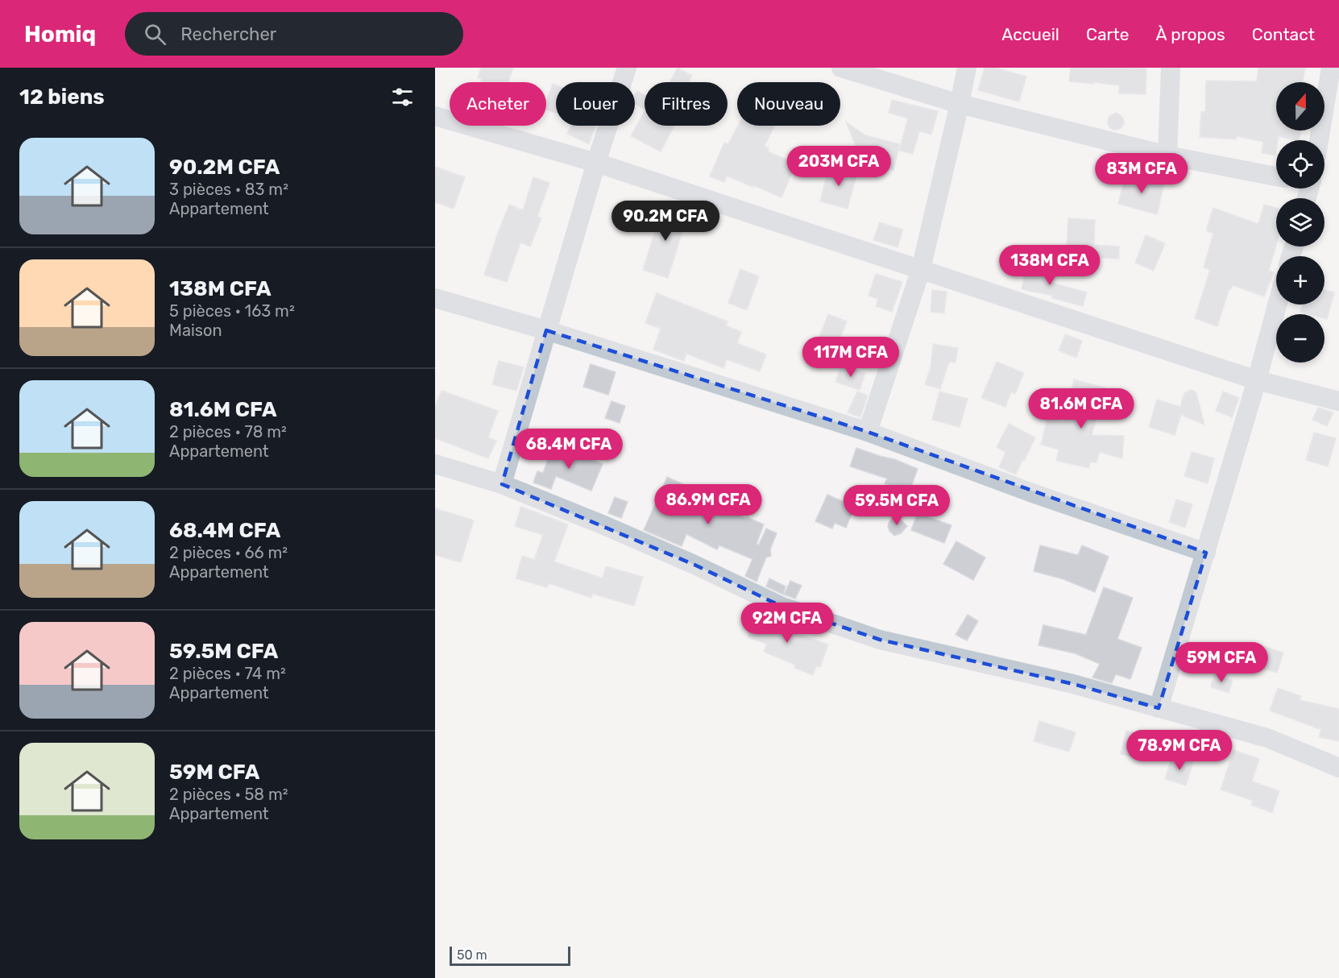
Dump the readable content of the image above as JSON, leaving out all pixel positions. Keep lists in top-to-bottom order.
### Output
{
  "scale_bar": "50 m",
  "north": "top",
  "page": {
    "header": "Homiq",
    "search": "Rechercher",
    "nav": [
      "Accueil",
      "Carte",
      "À propos",
      "Contact"
    ],
    "heading": "12 biens",
    "map_buttons": ["+", "−"],
    "chip": [
      "Acheter",
      "Louer",
      "Filtres",
      "Nouveau"
    ],
    "list": [
      {
        "name": "90.2M CFA",
        "note": "3 pièces · 83 m² · Appartement"
      },
      {
        "name": "138M CFA",
        "note": "5 pièces · 163 m² · Maison"
      },
      {
        "name": "81.6M CFA",
        "note": "2 pièces · 78 m² · Appartement"
      },
      {
        "name": "68.4M CFA",
        "note": "2 pièces · 66 m² · Appartement"
      },
      {
        "name": "59.5M CFA",
        "note": "2 pièces · 74 m² · Appartement"
      },
      {
        "name": "59M CFA",
        "note": "2 pièces · 58 m² · Appartement"
      }
    ],
    "price": [
      "203M CFA",
      "83M CFA",
      "90.2M CFA",
      "138M CFA",
      "117M CFA",
      "81.6M CFA",
      "68.4M CFA",
      "86.9M CFA",
      "59.5M CFA",
      "92M CFA",
      "59M CFA",
      "78.9M CFA"
    ],
    "scale": "50 m"
  }
}
